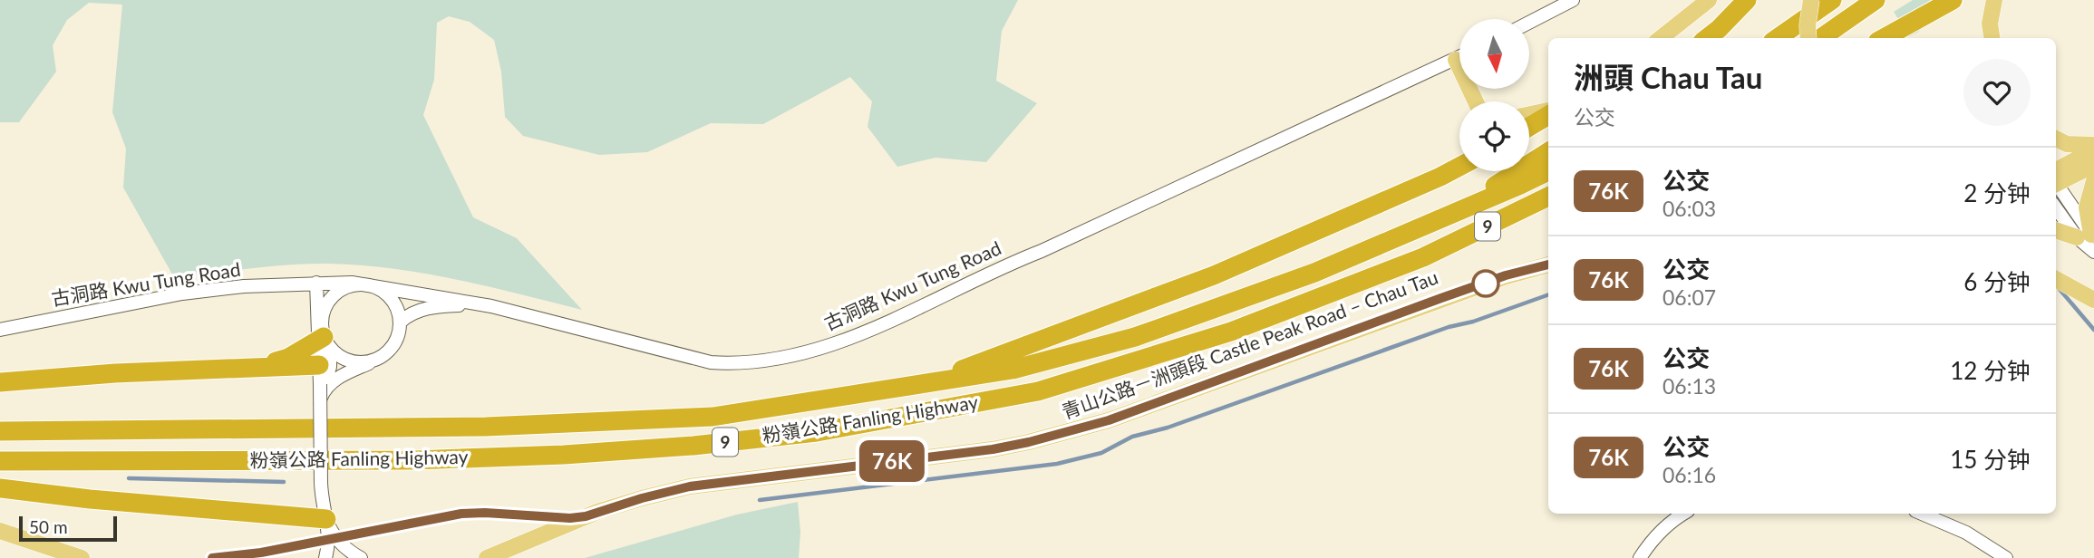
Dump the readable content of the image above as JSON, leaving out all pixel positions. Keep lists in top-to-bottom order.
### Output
{
  "streets": {
    "highway": ["9", "粉嶺公路 Fanling Highway"],
    "main road": ["青山公路－洲頭段 Castle Peak Road – Chau Tau"],
    "street": ["古洞路 Kwu Tung Road"]
  },
  "lines": ["bus line 76K"],
  "scale_bar": "50 m",
  "north": "bottom",
  "page": {
    "on_map": "76K",
    "heading": ["洲頭 Chau Tau", "公交"],
    "list": [
      {
        "mark": "76K",
        "name": "公交",
        "note": "06:03",
        "value": "2 分钟"
      },
      {
        "mark": "76K",
        "name": "公交",
        "note": "06:07",
        "value": "6 分钟"
      },
      {
        "mark": "76K",
        "name": "公交",
        "note": "06:13",
        "value": "12 分钟"
      },
      {
        "mark": "76K",
        "name": "公交",
        "note": "06:16",
        "value": "15 分钟"
      }
    ],
    "scale": "50 m"
  }
}
